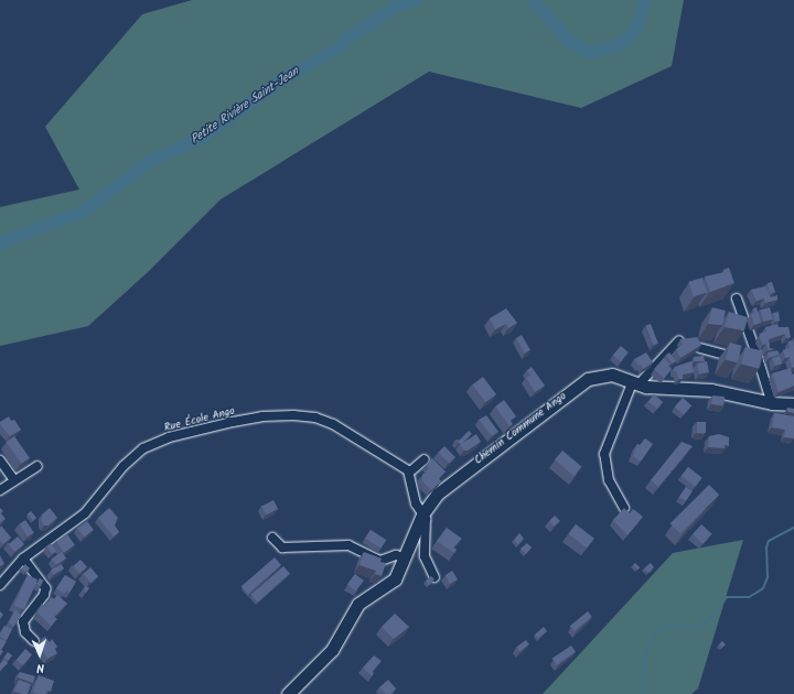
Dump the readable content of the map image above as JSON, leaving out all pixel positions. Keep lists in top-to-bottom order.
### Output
{
  "streets": {
    "street": ["Rue École Ango", "Chemin Commune Ango"]
  },
  "water": ["Petite Rivière Saint-Jean"],
  "north": "bottom"
}
